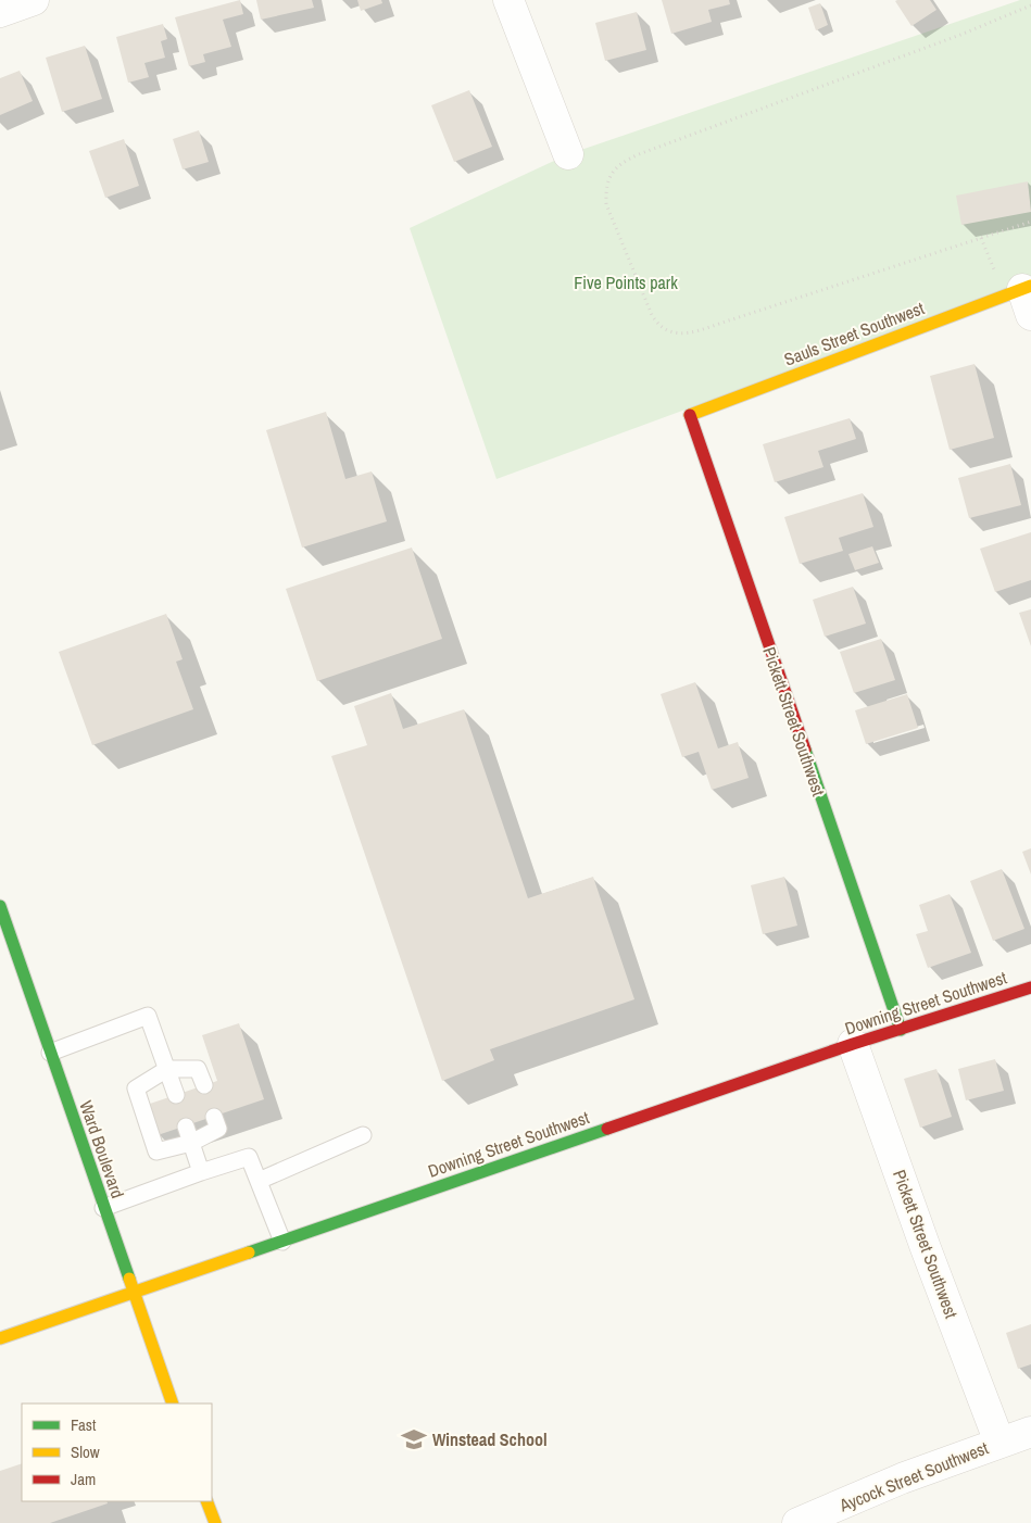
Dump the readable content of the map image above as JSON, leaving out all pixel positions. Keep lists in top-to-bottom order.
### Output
{
  "streets": {
    "street": [
      "Sauls Street Southwest",
      "Pickett Street Southwest",
      "Downing Street Southwest",
      "Ward Boulevard",
      "Aycock Street Southwest"
    ]
  },
  "crossings": [
    ["Sauls Street Southwest", "Pickett Street Southwest"],
    ["Pickett Street Southwest", "Downing Street Southwest"],
    ["Pickett Street Southwest", "Aycock Street Southwest"],
    ["Downing Street Southwest", "Ward Boulevard"]
  ],
  "parks": ["Five Points park"],
  "places": {
    "school or university": ["Winstead School"]
  },
  "legend": ["Fast", "Slow", "Jam"]
}
